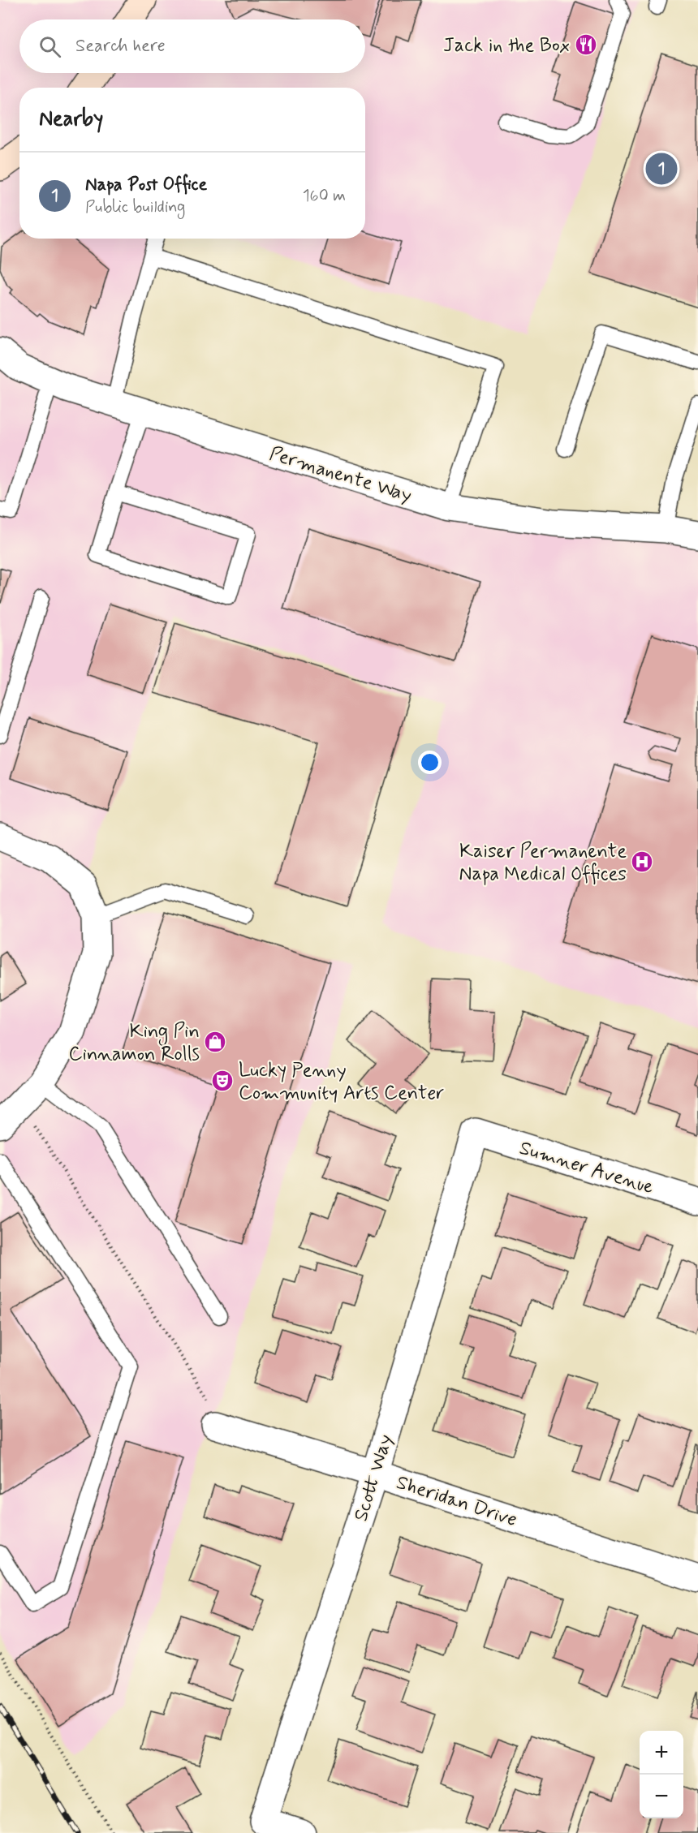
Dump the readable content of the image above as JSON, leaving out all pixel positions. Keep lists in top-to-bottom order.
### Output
{
  "streets": {
    "street": [
      "Permanente Way",
      "Sumner Avenue",
      "Scott Way",
      "Sheridan Drive"
    ]
  },
  "crossings": [
    ["Sumner Avenue", "Scott Way"],
    ["Scott Way", "Sheridan Drive"]
  ],
  "places": {
    "restaurant": ["Jack in the Box"],
    "hospital": ["Kaiser Permanente Napa Medical Offices"],
    "shop": ["King Pin Cinnamon Rolls"],
    "theatre": ["Lucky Penny Community Arts Center"]
  },
  "page": {
    "search": "Search here",
    "heading": "Nearby",
    "pins": "1",
    "list": [
      {
        "mark": "1",
        "name": "Napa Post Office",
        "note": "Public building",
        "value": "160 m"
      }
    ],
    "map_buttons": ["+", "−"]
  }
}
